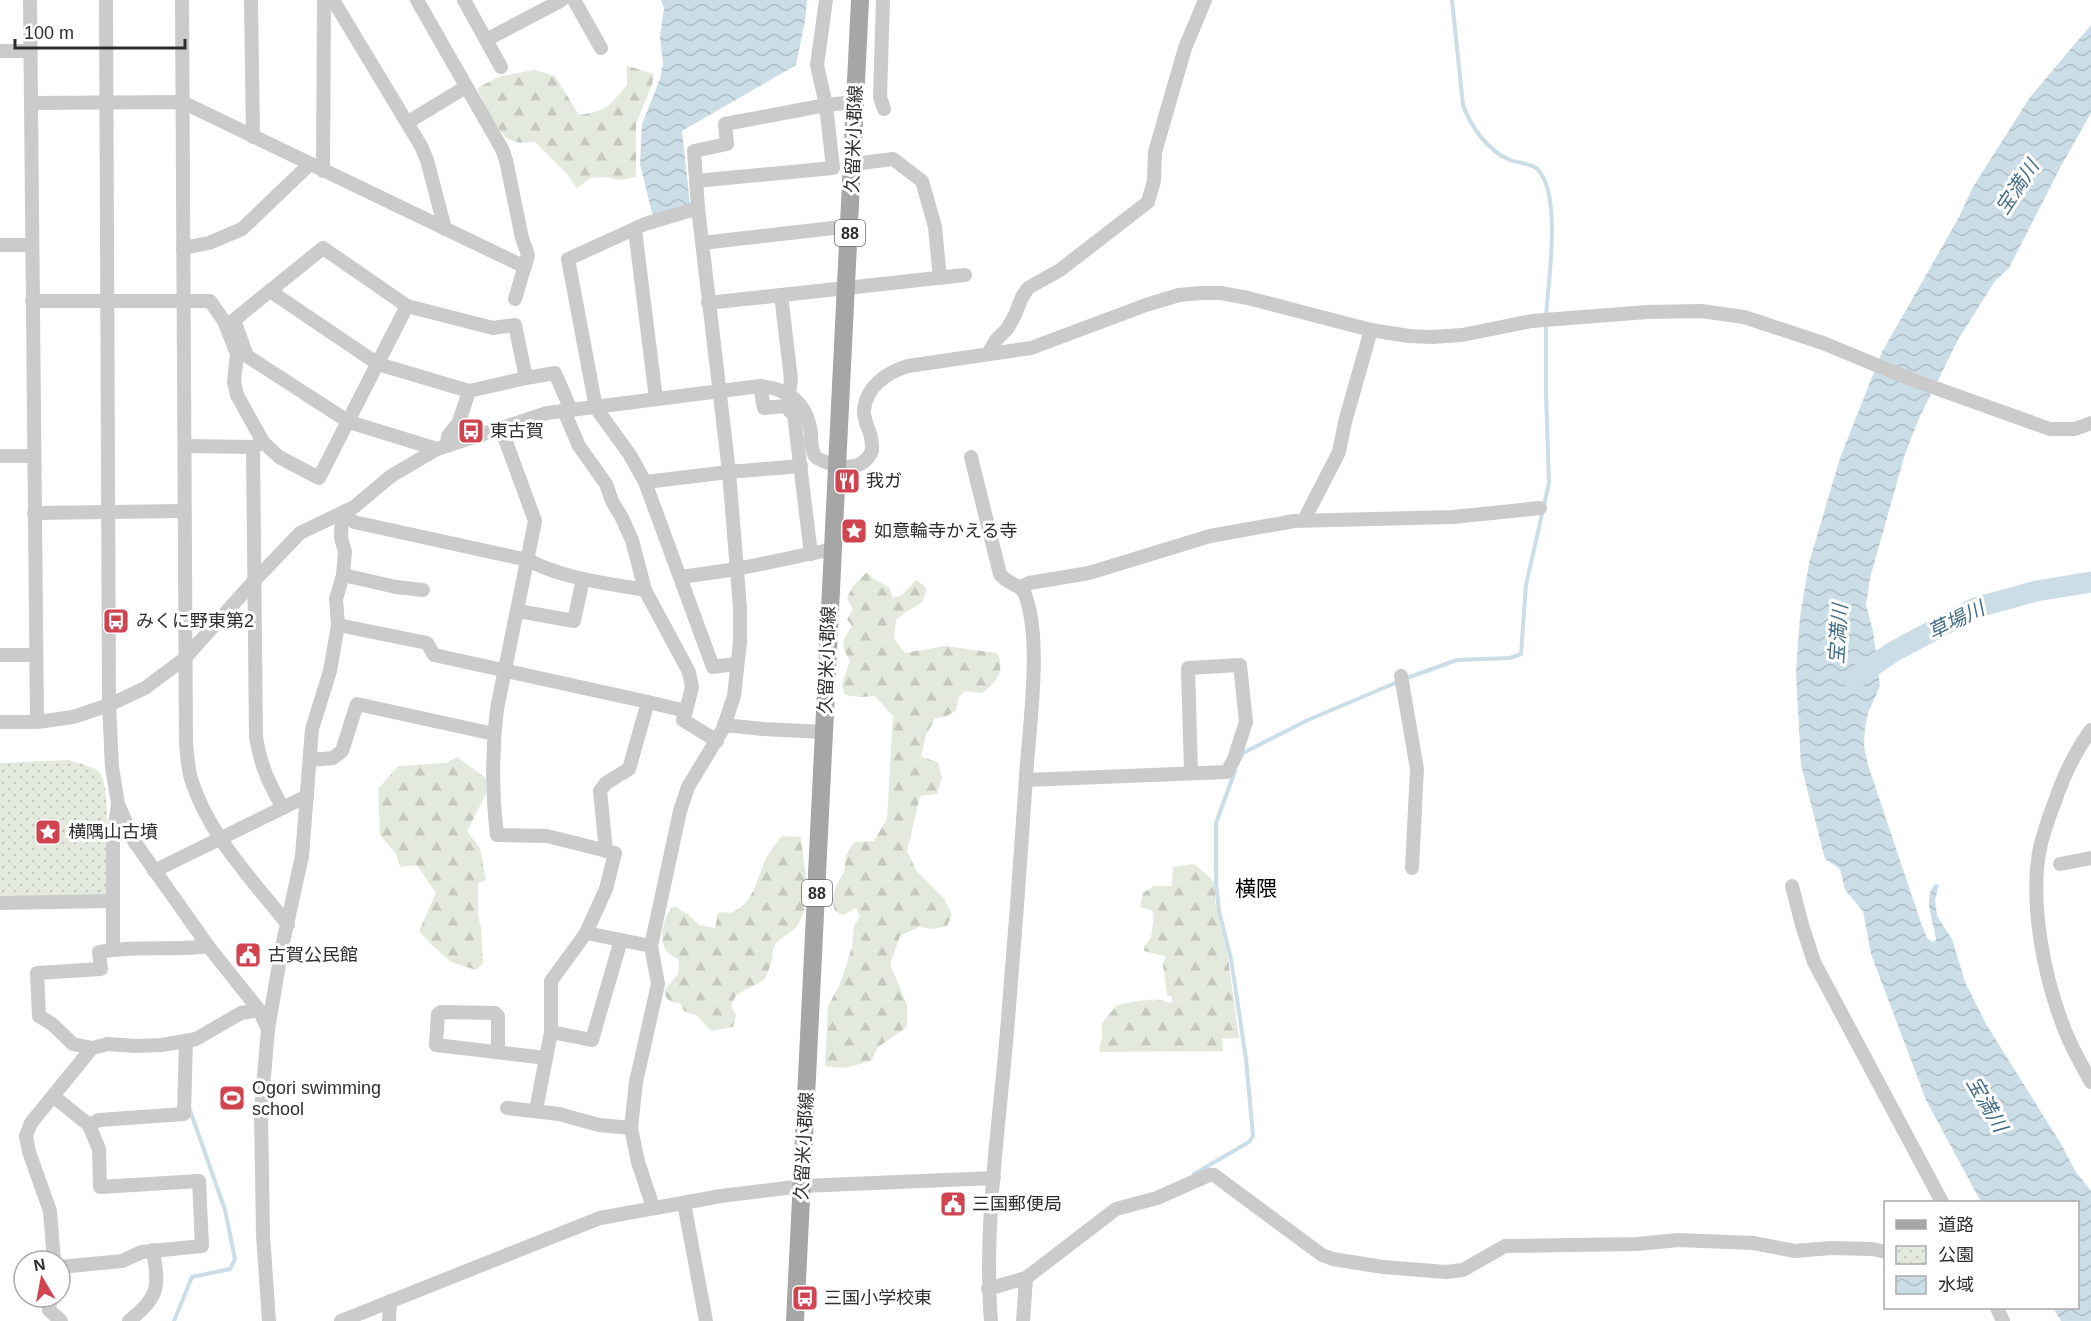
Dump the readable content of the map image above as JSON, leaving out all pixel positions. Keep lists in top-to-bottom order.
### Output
{
  "streets": {
    "main road": ["久留米小郡線", "88"]
  },
  "districts": ["横隈"],
  "water": ["宝満川", "草場川"],
  "places": {
    "bus stop": ["東古賀", "みくに野東第2", "三国小学校東"],
    "restaurant": ["我ガ"],
    "place": ["如意輪寺かえる寺", "横隅山古墳"],
    "public building": ["古賀公民館", "三国郵便局"],
    "sports": ["Ogori swimming school"]
  },
  "legend": ["道路", "公園", "水域"],
  "scale_bar": "100 m",
  "north": "top"
}
